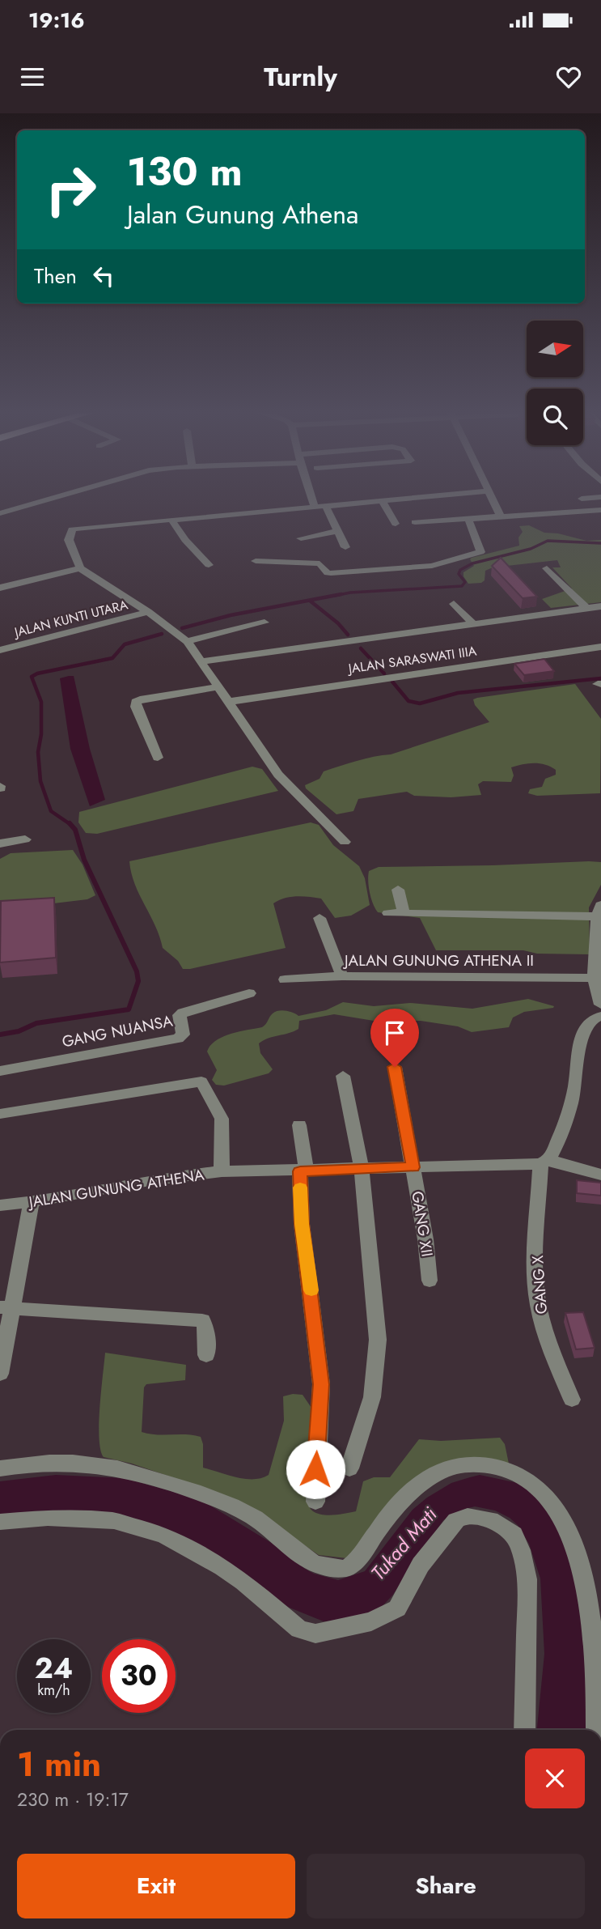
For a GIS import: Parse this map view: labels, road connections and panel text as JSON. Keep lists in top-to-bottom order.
{
  "streets": {
    "street": [
      "JALAN KUNTI UTARA",
      "JALAN SARASWATI IIIA",
      "JALAN GUNUNG ATHENA II",
      "GANG NUANSA",
      "JALAN GUNUNG ATHENA",
      "GANG XII",
      "GANG X"
    ]
  },
  "crossings": [
    ["JALAN GUNUNG ATHENA", "GANG XII"],
    ["JALAN GUNUNG ATHENA", "GANG X"]
  ],
  "water": ["Tukad Mati"],
  "north": "right",
  "page": {
    "status": "19:16",
    "header": "Turnly",
    "turn": ["130 m", "Jalan Gunung Athena"],
    "then": "Then",
    "speed": "24 km/h",
    "limit": "30",
    "heading": ["1 min", "230 m · 19:17"],
    "buttons": ["Exit", "Share"]
  }
}
